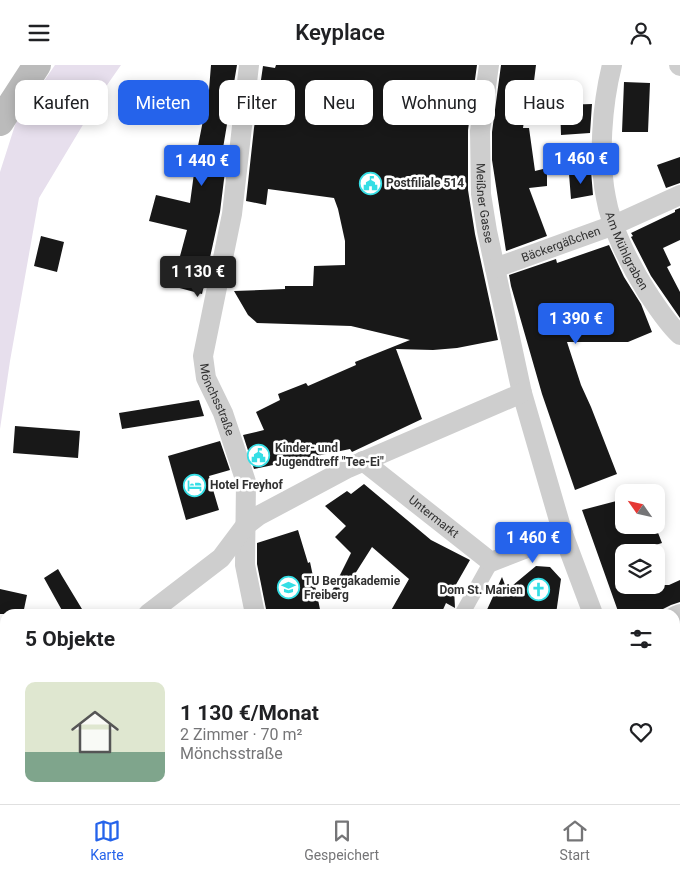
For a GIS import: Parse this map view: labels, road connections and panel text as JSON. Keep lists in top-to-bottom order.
{
  "streets": {
    "street": [
      "Meißner Gasse",
      "Bäckergäßchen",
      "Am Mühlgraben",
      "Mönchsstraße",
      "Untermarkt"
    ]
  },
  "crossings": [
    ["Meißner Gasse", "Bäckergäßchen"],
    ["Bäckergäßchen", "Am Mühlgraben"]
  ],
  "places": {
    "public building": ["Postfiliale 514", "Kinder- und Jugendtreff \"Tee-Ei\""],
    "hotel": ["Hotel Freyhof"],
    "school or university": ["TU Bergakademie Freiberg"],
    "church": ["Dom St. Marien"]
  },
  "north": "top left",
  "page": {
    "header": "Keyplace",
    "chip": [
      "Kaufen",
      "Mieten",
      "Filter",
      "Neu",
      "Wohnung",
      "Haus"
    ],
    "price": [
      "1 460 €",
      "1 440 €",
      "1 130 €",
      "1 390 €",
      "1 460 €"
    ],
    "heading": "5 Objekte",
    "list": [
      {
        "name": "1 130 €/Monat",
        "note": "2 Zimmer · 70 m² · Mönchsstraße"
      }
    ],
    "tabs": ["Karte", "Gespeichert", "Start"]
  }
}
